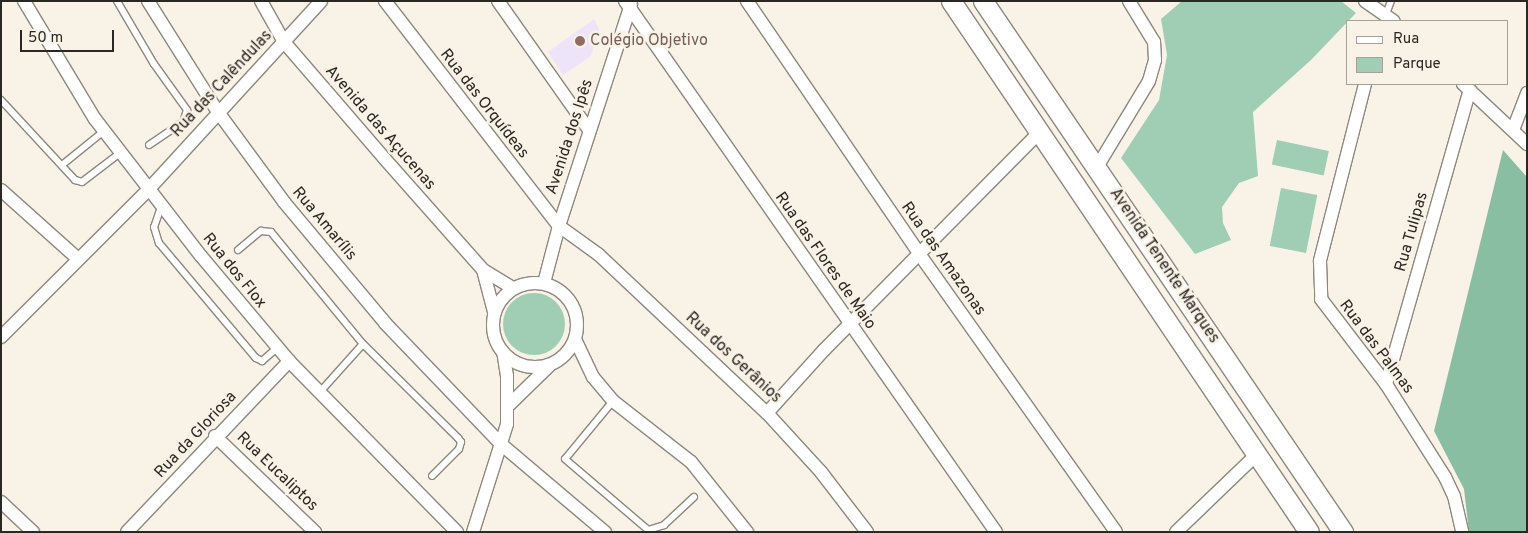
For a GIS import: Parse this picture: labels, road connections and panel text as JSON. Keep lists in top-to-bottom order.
{
  "streets": {
    "main road": ["Avenida Tenente Marques"],
    "street": [
      "Rua das Calêndulas",
      "Rua das Orquídeas",
      "Avenida das Açucenas",
      "Avenida dos Ipês",
      "Rua Amarílis",
      "Rua Tulipas",
      "Rua das Amazonas",
      "Rua das Flores de Maio",
      "Rua dos Flox",
      "Rua das Palmas",
      "Rua dos Gerânios",
      "Rua da Gloriosa",
      "Rua Eucaliptos"
    ]
  },
  "crossings": [
    ["Rua das Calêndulas", "Avenida das Açucenas"],
    ["Rua das Calêndulas", "Rua Amarílis"],
    ["Rua das Calêndulas", "Rua dos Flox"],
    ["Rua das Orquídeas", "Avenida dos Ipês"],
    ["Rua das Orquídeas", "Rua dos Gerânios"],
    ["Avenida das Açucenas", "Avenida dos Ipês"],
    ["Avenida dos Ipês", "Rua das Flores de Maio"],
    ["Avenida dos Ipês", "Rua dos Gerânios"],
    ["Rua Tulipas", "Rua das Palmas"],
    ["Rua dos Flox", "Rua da Gloriosa"],
    ["Rua da Gloriosa", "Rua Eucaliptos"]
  ],
  "places": ["Colégio Objetivo"],
  "legend": ["Rua", "Parque"],
  "scale_bar": "50 m"
}
